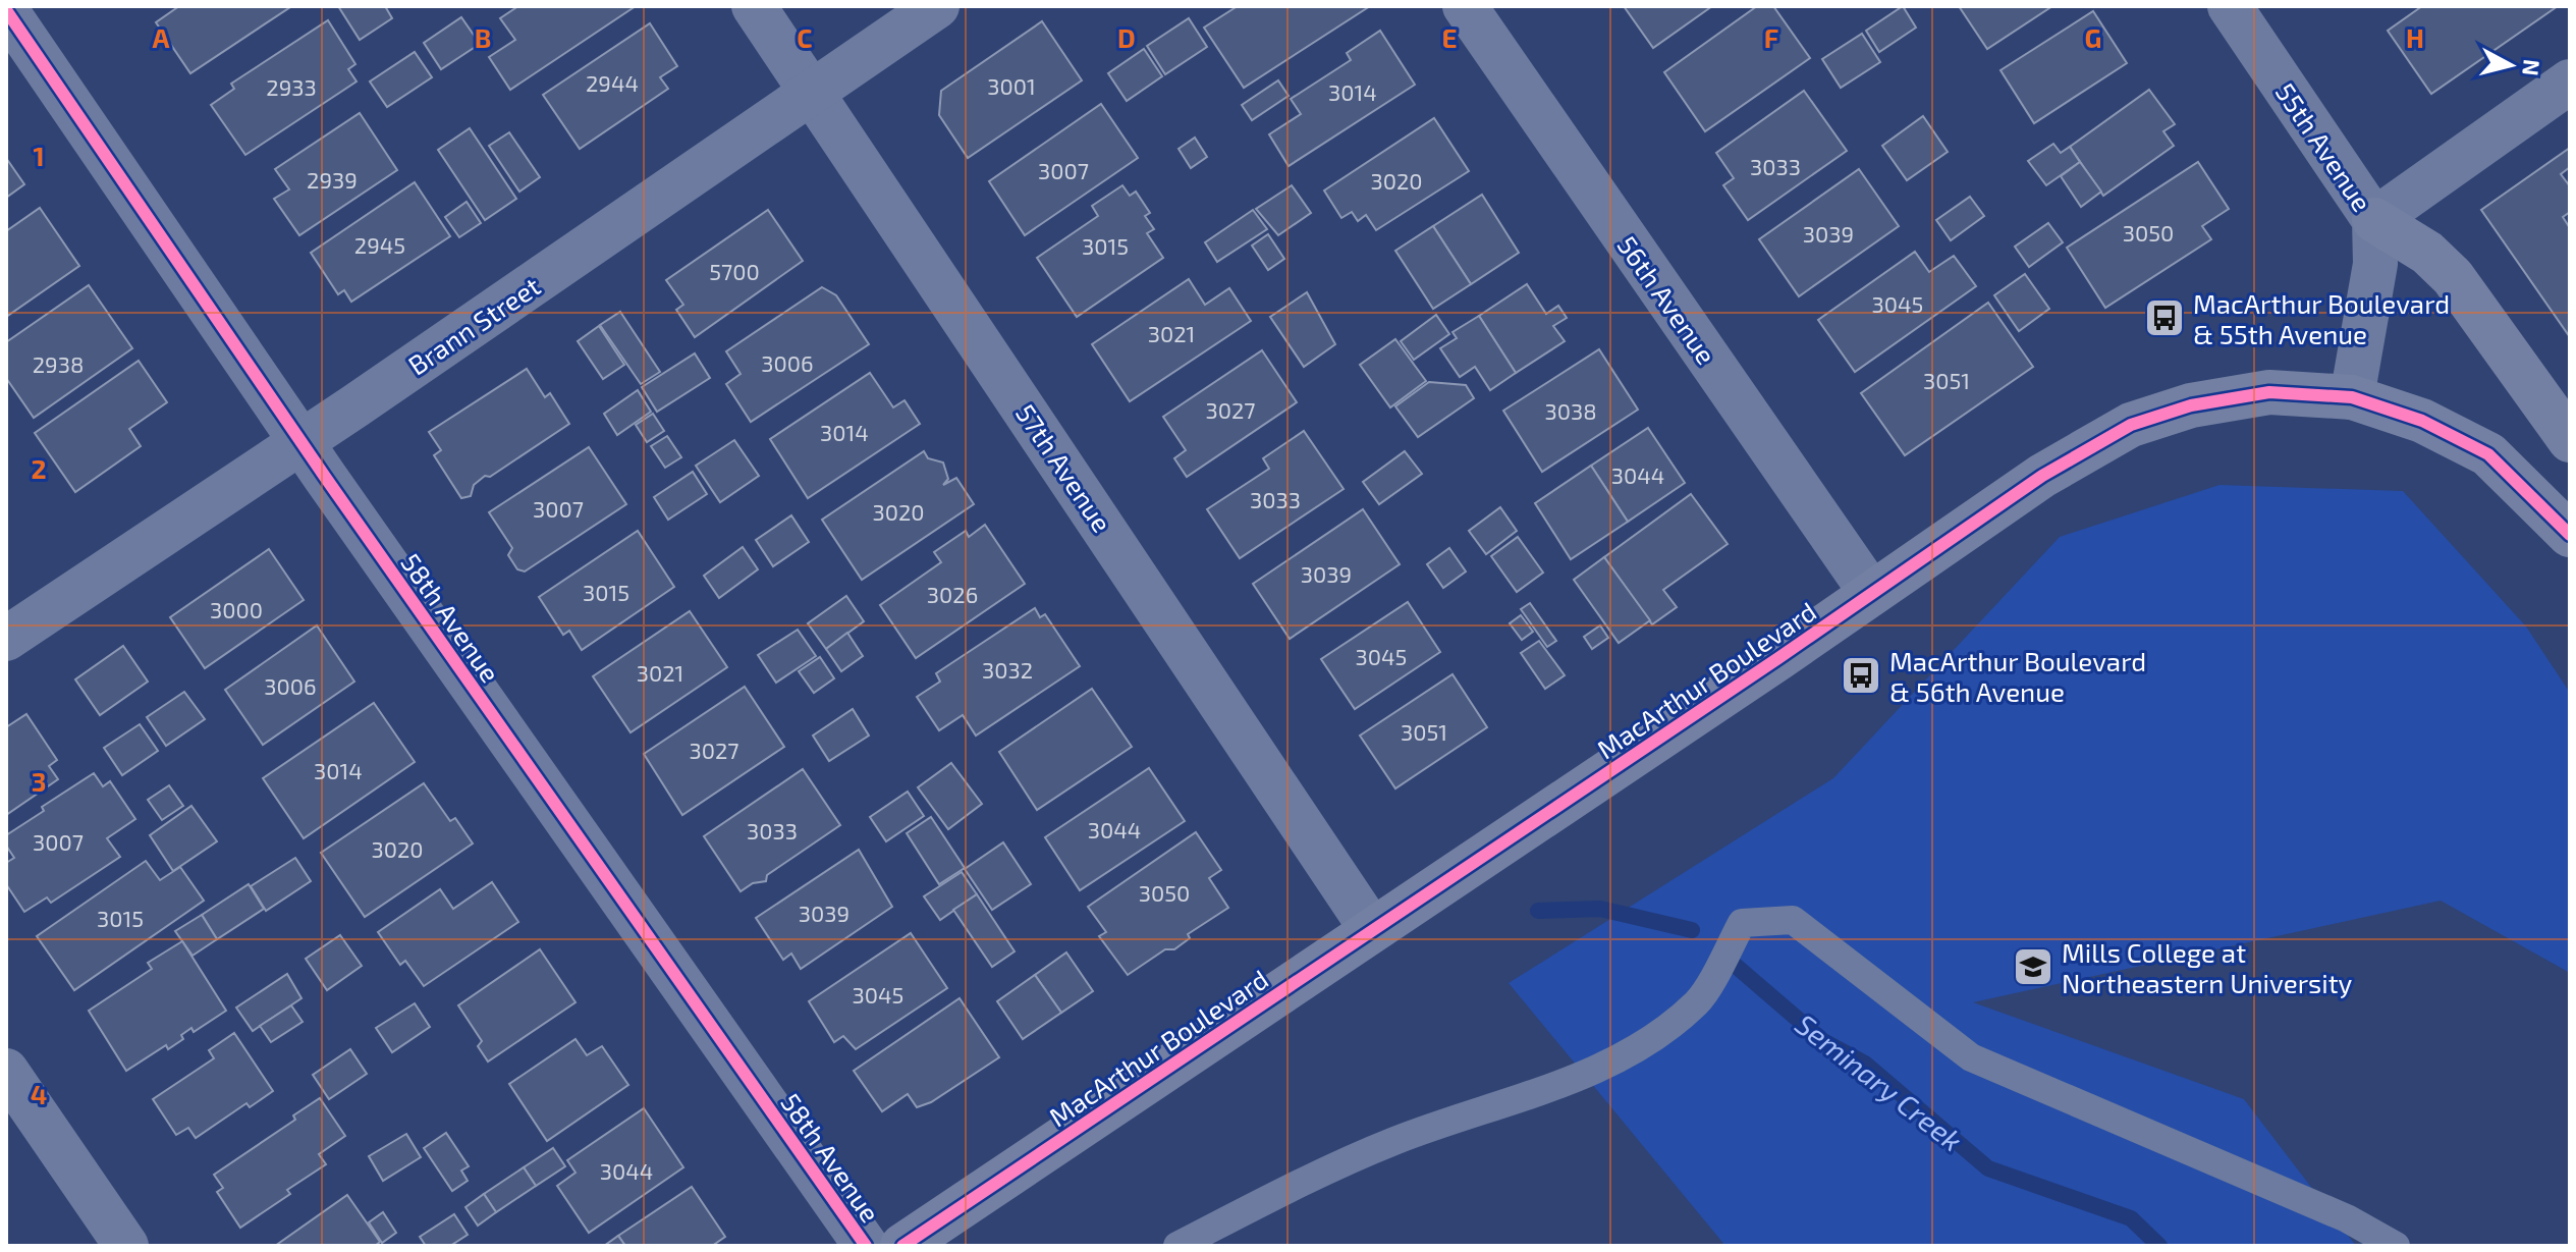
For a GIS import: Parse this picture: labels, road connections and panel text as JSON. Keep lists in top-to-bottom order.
{
  "streets": {
    "main road": ["MacArthur Boulevard"],
    "street": [
      "55th Avenue",
      "56th Avenue",
      "Brann Street",
      "57th Avenue",
      "58th Avenue"
    ]
  },
  "crossings": [
    ["55th Avenue", "MacArthur Boulevard"],
    ["56th Avenue", "MacArthur Boulevard"],
    ["Brann Street", "57th Avenue"],
    ["Brann Street", "58th Avenue"],
    ["57th Avenue", "MacArthur Boulevard"]
  ],
  "water": ["Seminary Creek"],
  "places": {
    "bus stop": ["MacArthur Boulevard & 55th Avenue", "MacArthur Boulevard & 56th Avenue"],
    "school or university": ["Mills College at Northeastern University"]
  },
  "house_numbers": [
    "2944",
    "3001",
    "2933",
    "3014",
    "3033",
    "3007",
    "2939",
    "3020",
    "3050",
    "3039",
    "2945",
    "3015",
    "5700",
    "3045",
    "3021",
    "3006",
    "2938",
    "3051",
    "3027",
    "3038",
    "3014",
    "3044",
    "3033",
    "3007",
    "3020",
    "3039",
    "3015",
    "3026",
    "3000",
    "3045",
    "3032",
    "3021",
    "3006",
    "3051",
    "3027",
    "3014",
    "3044",
    "3033",
    "3007",
    "3020",
    "3050",
    "3039",
    "3015",
    "3045",
    "3044"
  ],
  "north": "right",
  "grid": {
    "columns": [
      "A",
      "B",
      "C",
      "D",
      "E",
      "F",
      "G",
      "H"
    ],
    "rows": [
      "1",
      "2",
      "3",
      "4"
    ]
  }
}
